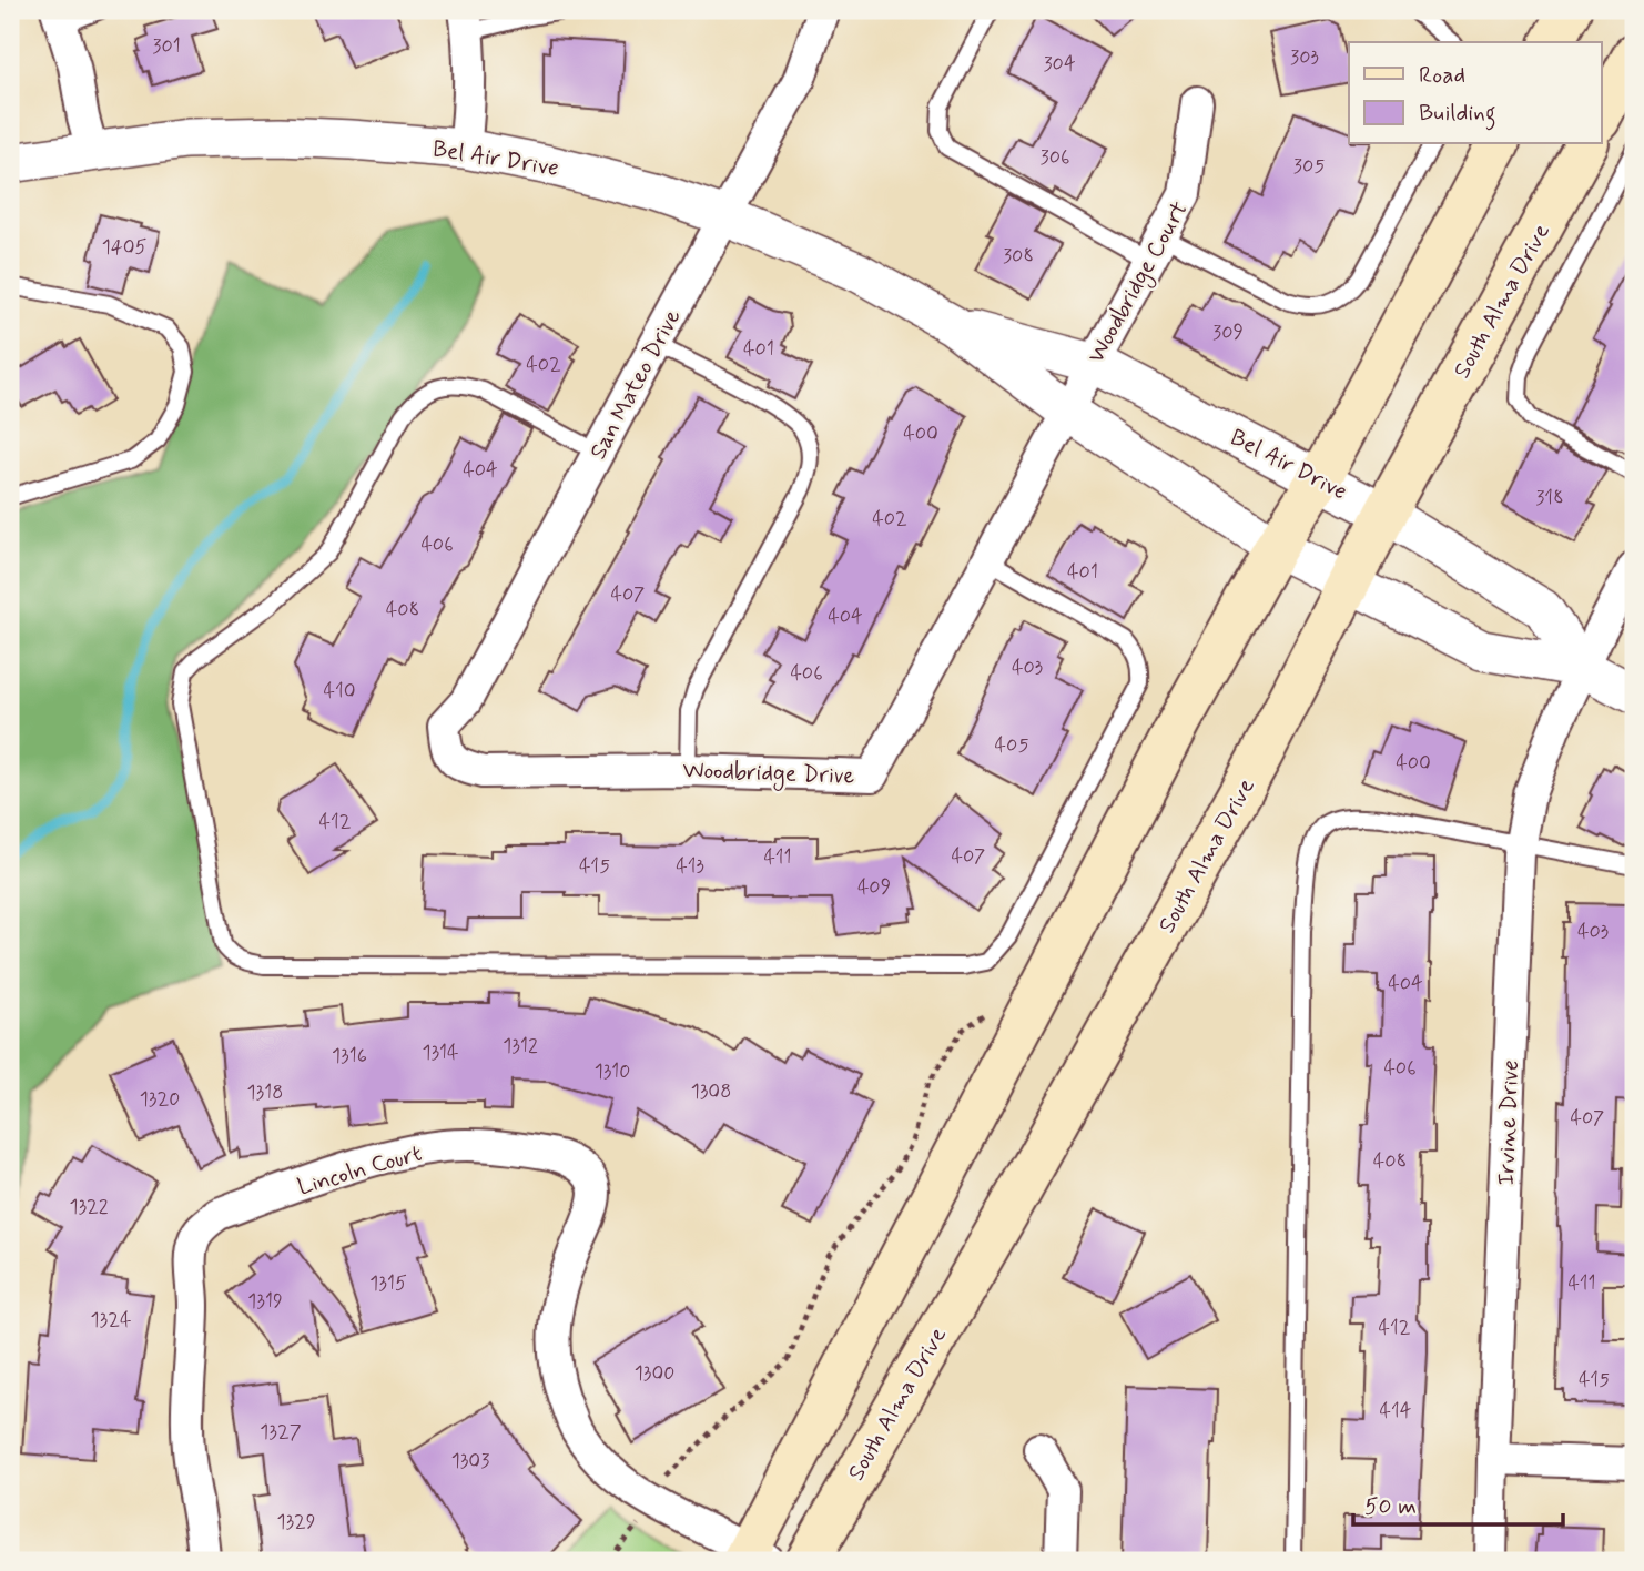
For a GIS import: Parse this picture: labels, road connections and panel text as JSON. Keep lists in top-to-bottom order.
{
  "streets": {
    "main road": ["South Alma Drive"],
    "street": [
      "Bel Air Drive",
      "Woodbridge Court",
      "San Mateo Drive",
      "Woodbridge Drive",
      "Irvine Drive",
      "Lincoln Court"
    ]
  },
  "crossings": [
    ["Bel Air Drive", "Woodbridge Court"],
    ["Bel Air Drive", "South Alma Drive"],
    ["Bel Air Drive", "San Mateo Drive"],
    ["Bel Air Drive", "Woodbridge Drive"],
    ["Bel Air Drive", "Irvine Drive"],
    ["Woodbridge Court", "Woodbridge Drive"],
    ["San Mateo Drive", "Woodbridge Drive"]
  ],
  "house_numbers": [
    "301",
    "303",
    "304",
    "306",
    "305",
    "1405",
    "308",
    "309",
    "401",
    "402",
    "400",
    "404",
    "318",
    "402",
    "406",
    "401",
    "407",
    "408",
    "404",
    "403",
    "406",
    "410",
    "405",
    "400",
    "412",
    "407",
    "411",
    "415",
    "413",
    "409",
    "403",
    "404",
    "1312",
    "1314",
    "1316",
    "406",
    "1310",
    "1308",
    "1318",
    "1320",
    "407",
    "408",
    "1322",
    "1315",
    "411",
    "1319",
    "1324",
    "412",
    "1300",
    "415",
    "414",
    "1327",
    "1303",
    "1329"
  ],
  "legend": ["Road", "Building"],
  "scale_bar": "50 m"
}
